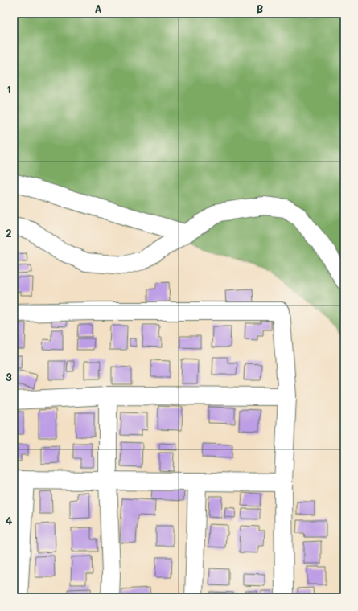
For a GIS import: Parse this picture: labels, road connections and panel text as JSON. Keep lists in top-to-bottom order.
{
  "grid": {
    "columns": ["A", "B"],
    "rows": [
      "1",
      "2",
      "3",
      "4"
    ]
  }
}
